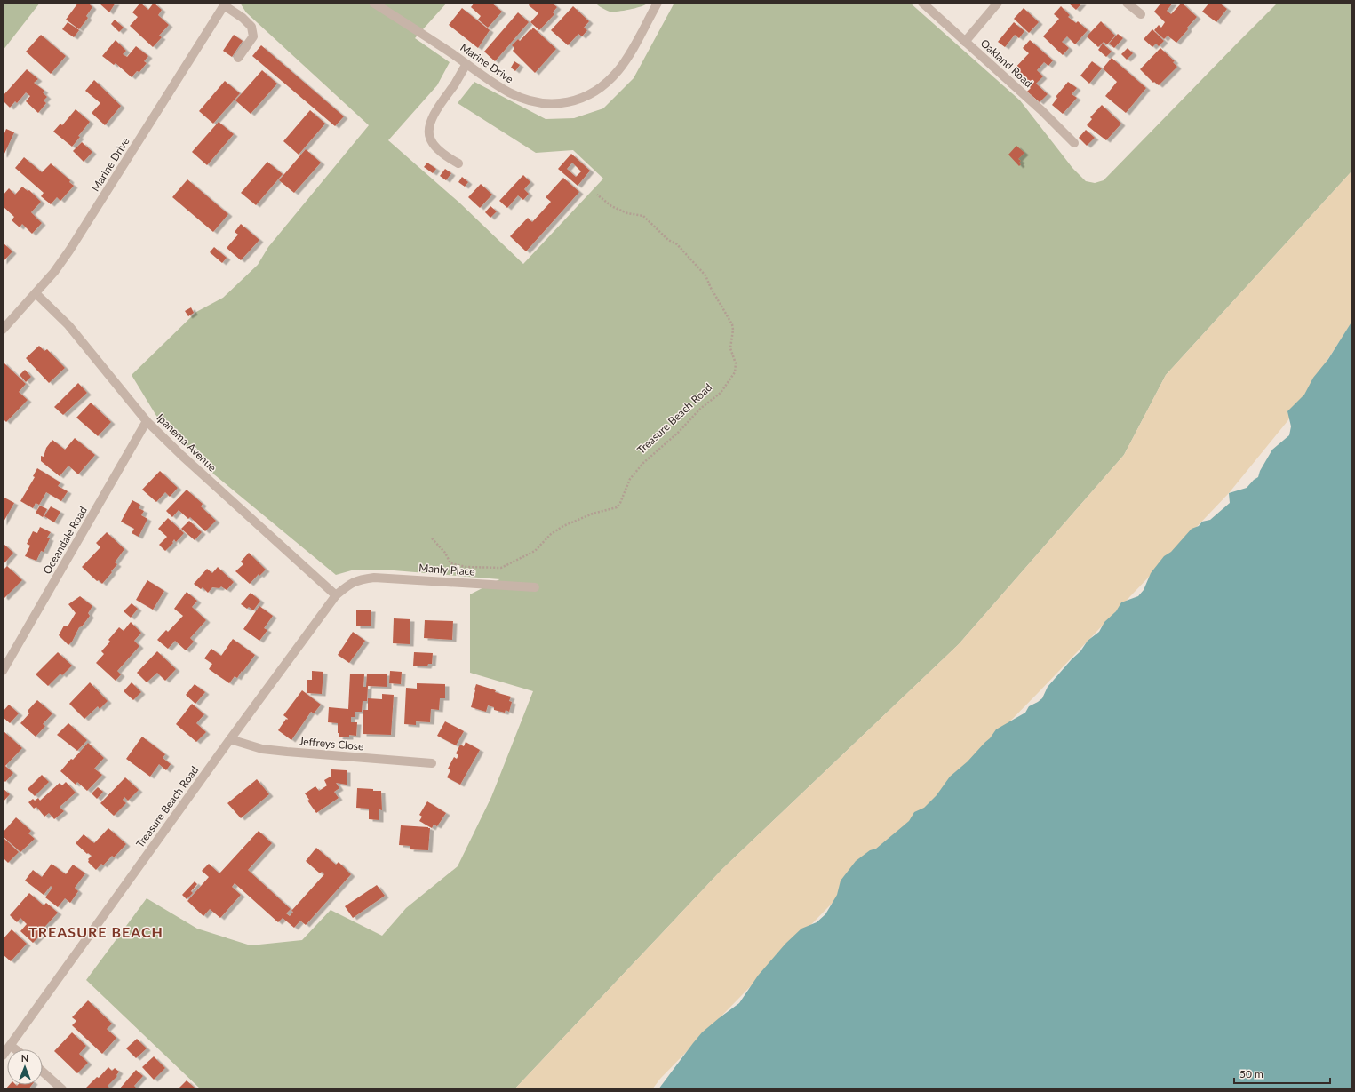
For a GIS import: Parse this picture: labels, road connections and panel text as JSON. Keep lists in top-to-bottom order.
{
  "streets": {
    "street": [
      "Marine Drive",
      "Oakland Road",
      "Treasure Beach Road",
      "Ipanema Avenue",
      "Oceandale Road",
      "Manly Place",
      "Jeffreys Close"
    ]
  },
  "crossings": [
    ["Marine Drive", "Ipanema Avenue"],
    ["Treasure Beach Road", "Ipanema Avenue"],
    ["Treasure Beach Road", "Manly Place"],
    ["Treasure Beach Road", "Jeffreys Close"],
    ["Ipanema Avenue", "Oceandale Road"]
  ],
  "districts": ["TREASURE BEACH"],
  "scale_bar": "50 m",
  "north": "top"
}
